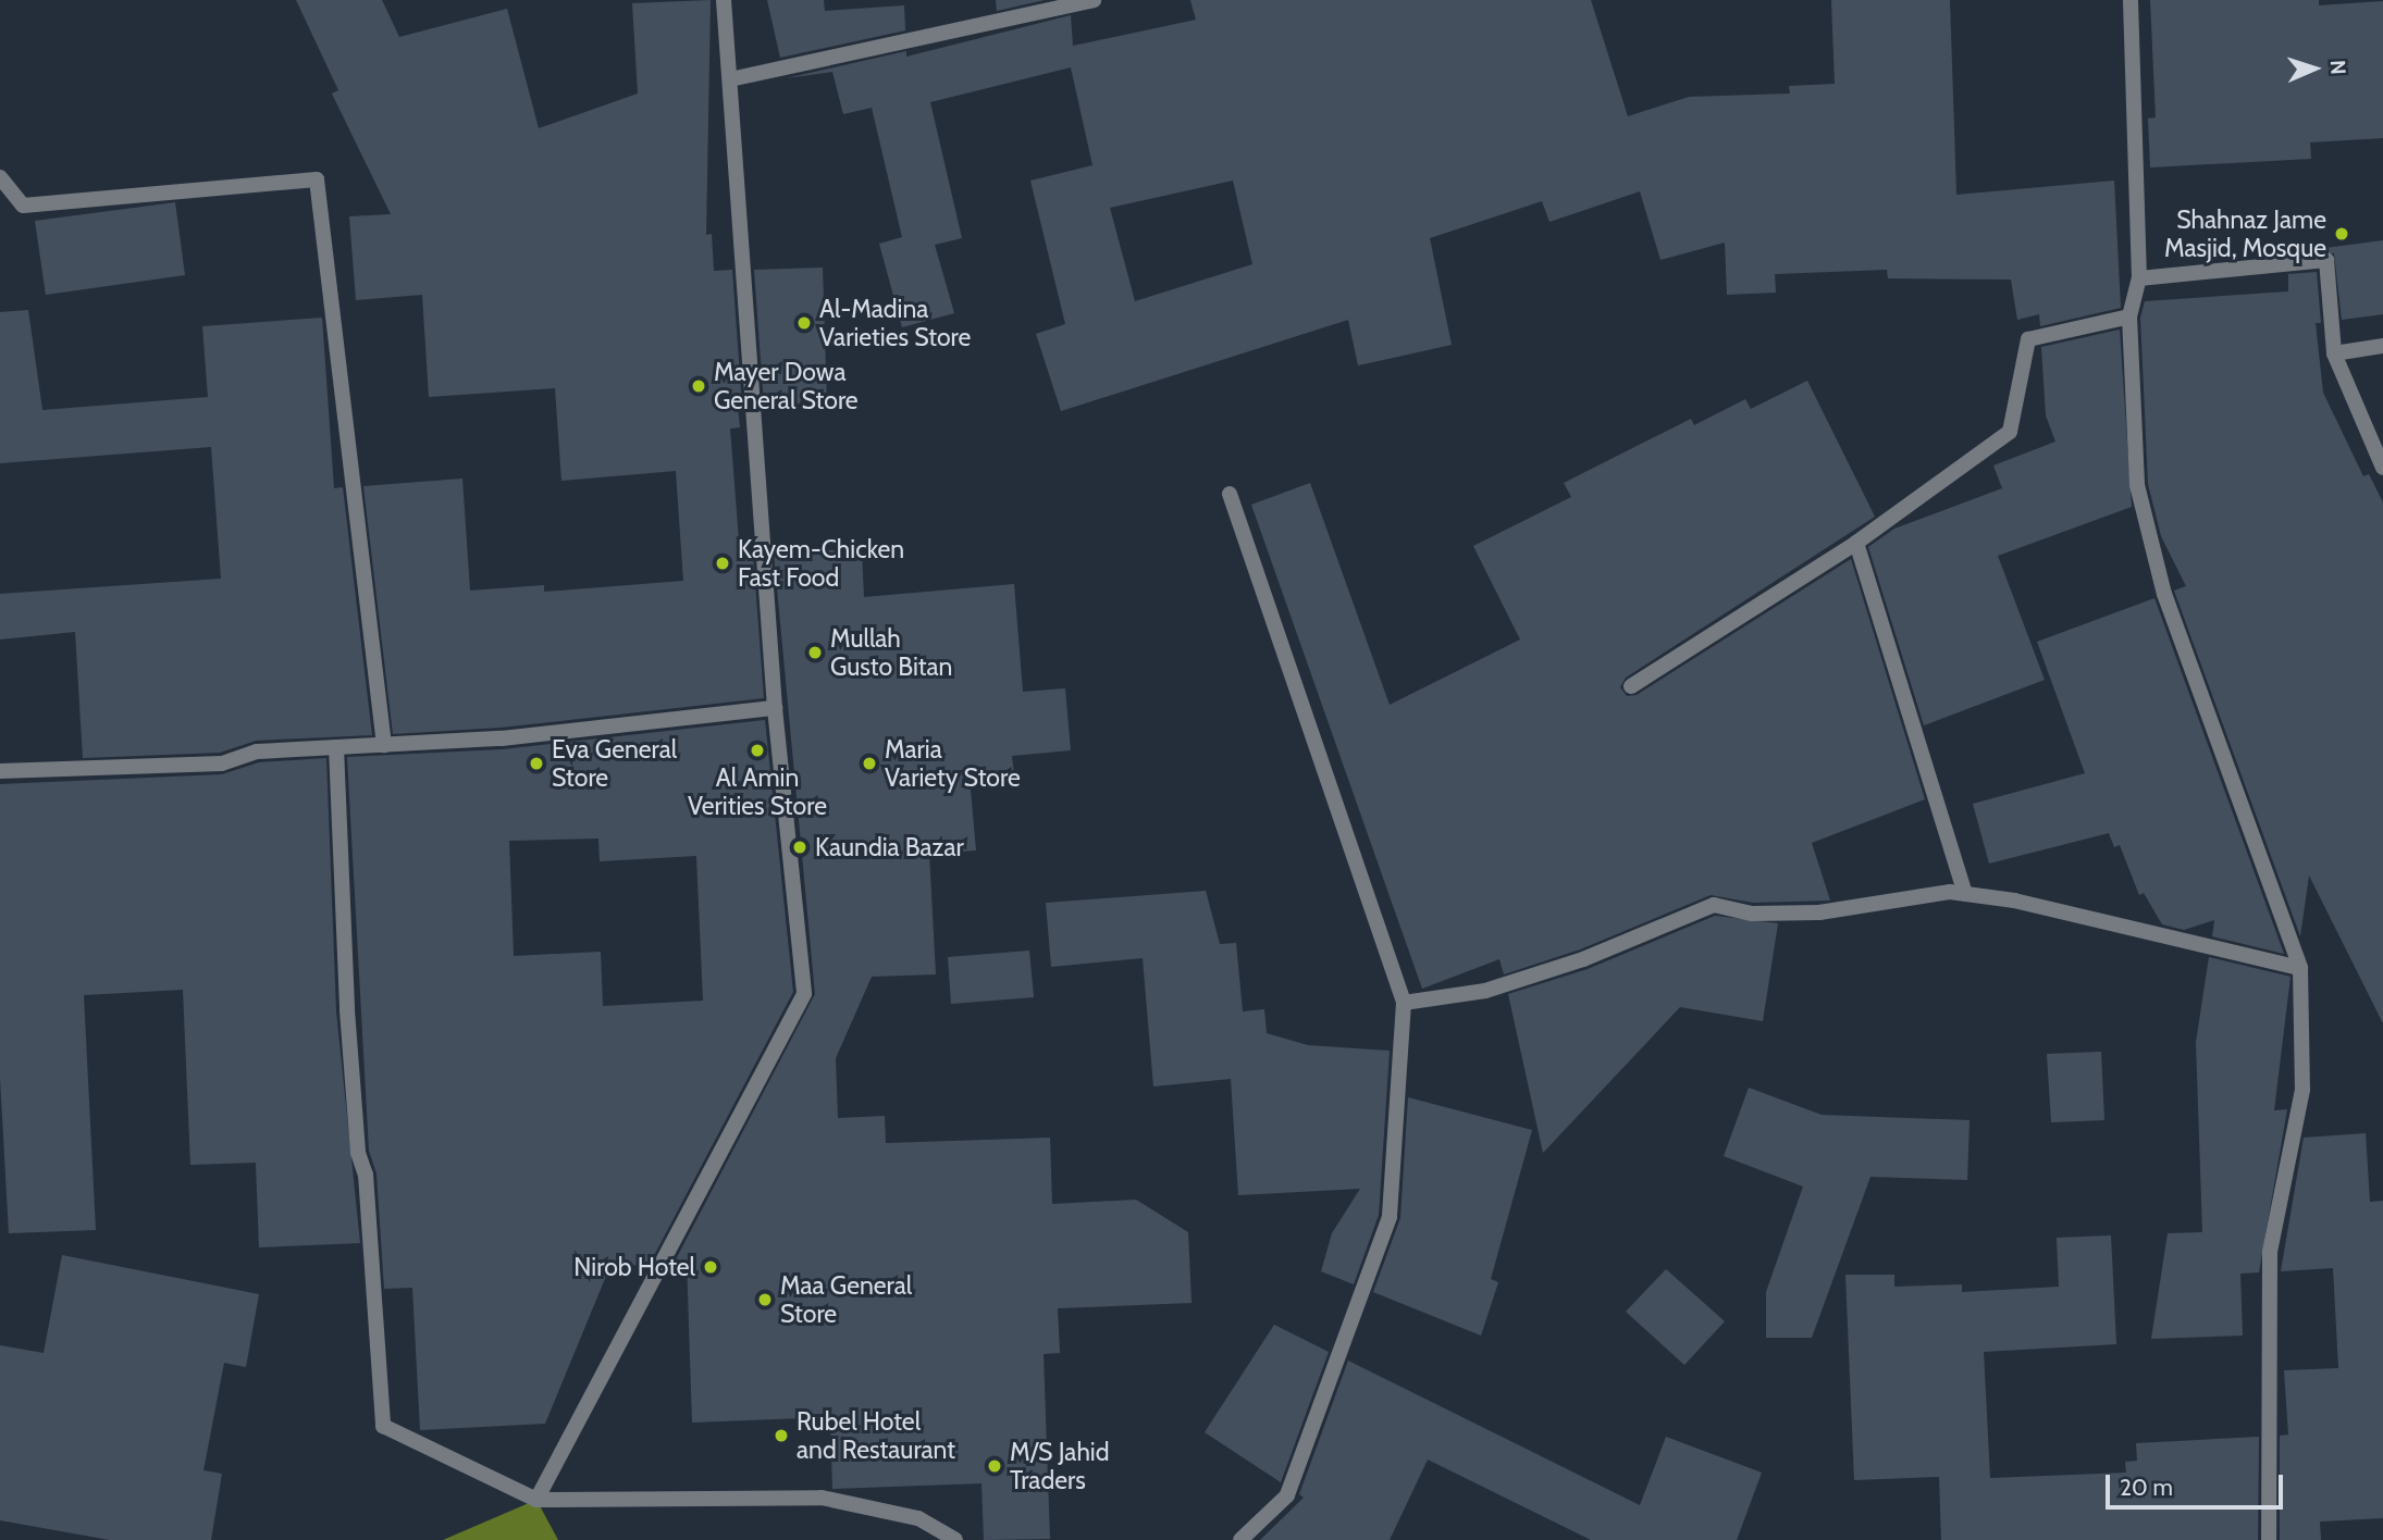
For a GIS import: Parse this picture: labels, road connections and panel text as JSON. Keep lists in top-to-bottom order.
{
  "places": [
    "Shahnaz Jame Masjid, Mosque",
    "Al-Madina Varieties Store",
    "Mayer Dowa General Store",
    "Kayem-Chicken Fast Food",
    "Mullah Gusto Bitan",
    "Al Amin Verities Store",
    "Eva General Store",
    "Maria Variety Store",
    "Kaundia Bazar",
    "Nirob Hotel",
    "Maa General Store",
    "Rubel Hotel and Restaurant",
    "M/S Jahid Traders"
  ],
  "scale_bar": "20 m",
  "north": "right"
}
